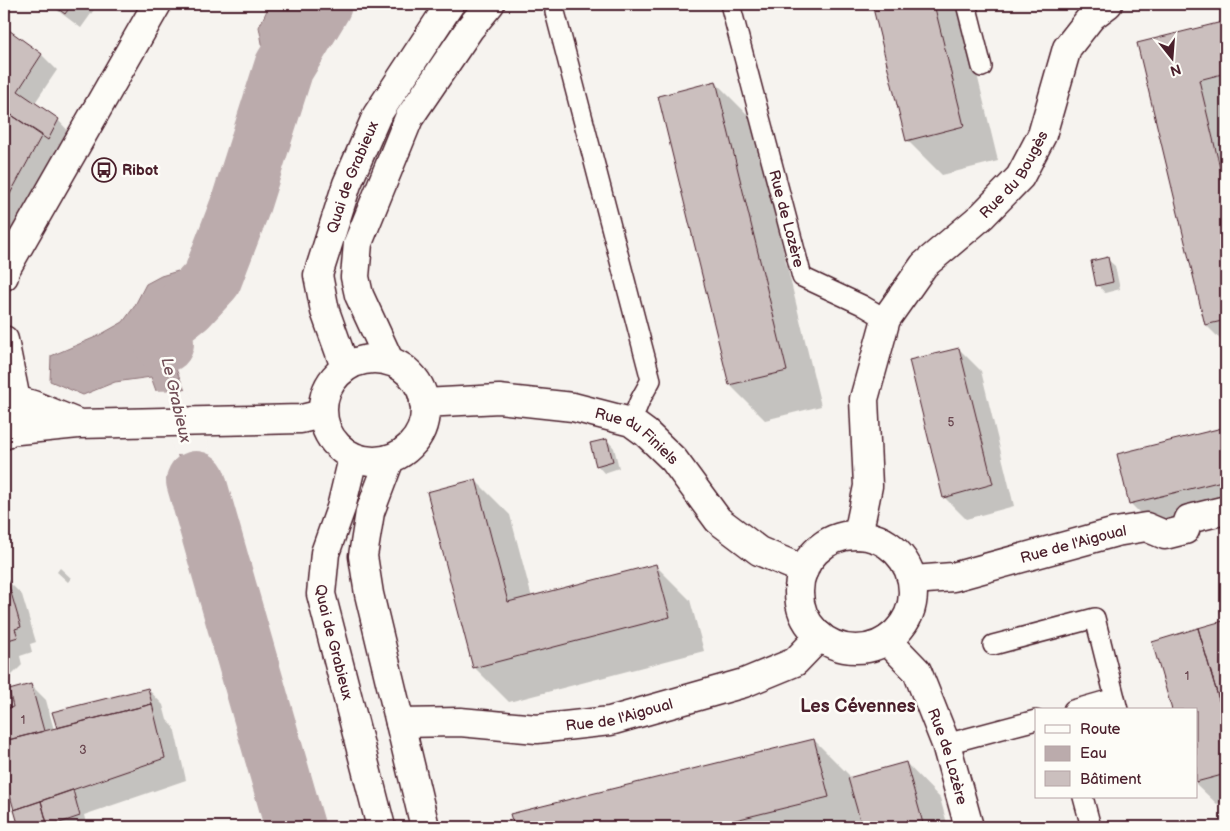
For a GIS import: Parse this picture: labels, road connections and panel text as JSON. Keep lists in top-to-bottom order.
{
  "streets": {
    "main road": [
      "Rue du Bougès",
      "Quai de Grabieux",
      "Rue de Lozère",
      "Rue du Finiels",
      "Rue de l'Aigoual"
    ]
  },
  "crossings": [
    ["Rue du Bougès", "Rue de Lozère"],
    ["Quai de Grabieux", "Rue du Finiels"],
    ["Rue de Lozère", "Rue du Finiels"],
    ["Rue de Lozère", "Rue de l'Aigoual"],
    ["Rue du Finiels", "Rue de l'Aigoual"]
  ],
  "districts": ["Les Cévennes"],
  "water": ["Le Grabieux"],
  "places": {
    "bus stop": ["Ribot"]
  },
  "house_numbers": [
    "5",
    "1",
    "1",
    "3"
  ],
  "legend": ["Route", "Eau", "Bâtiment"],
  "north": "bottom"
}
